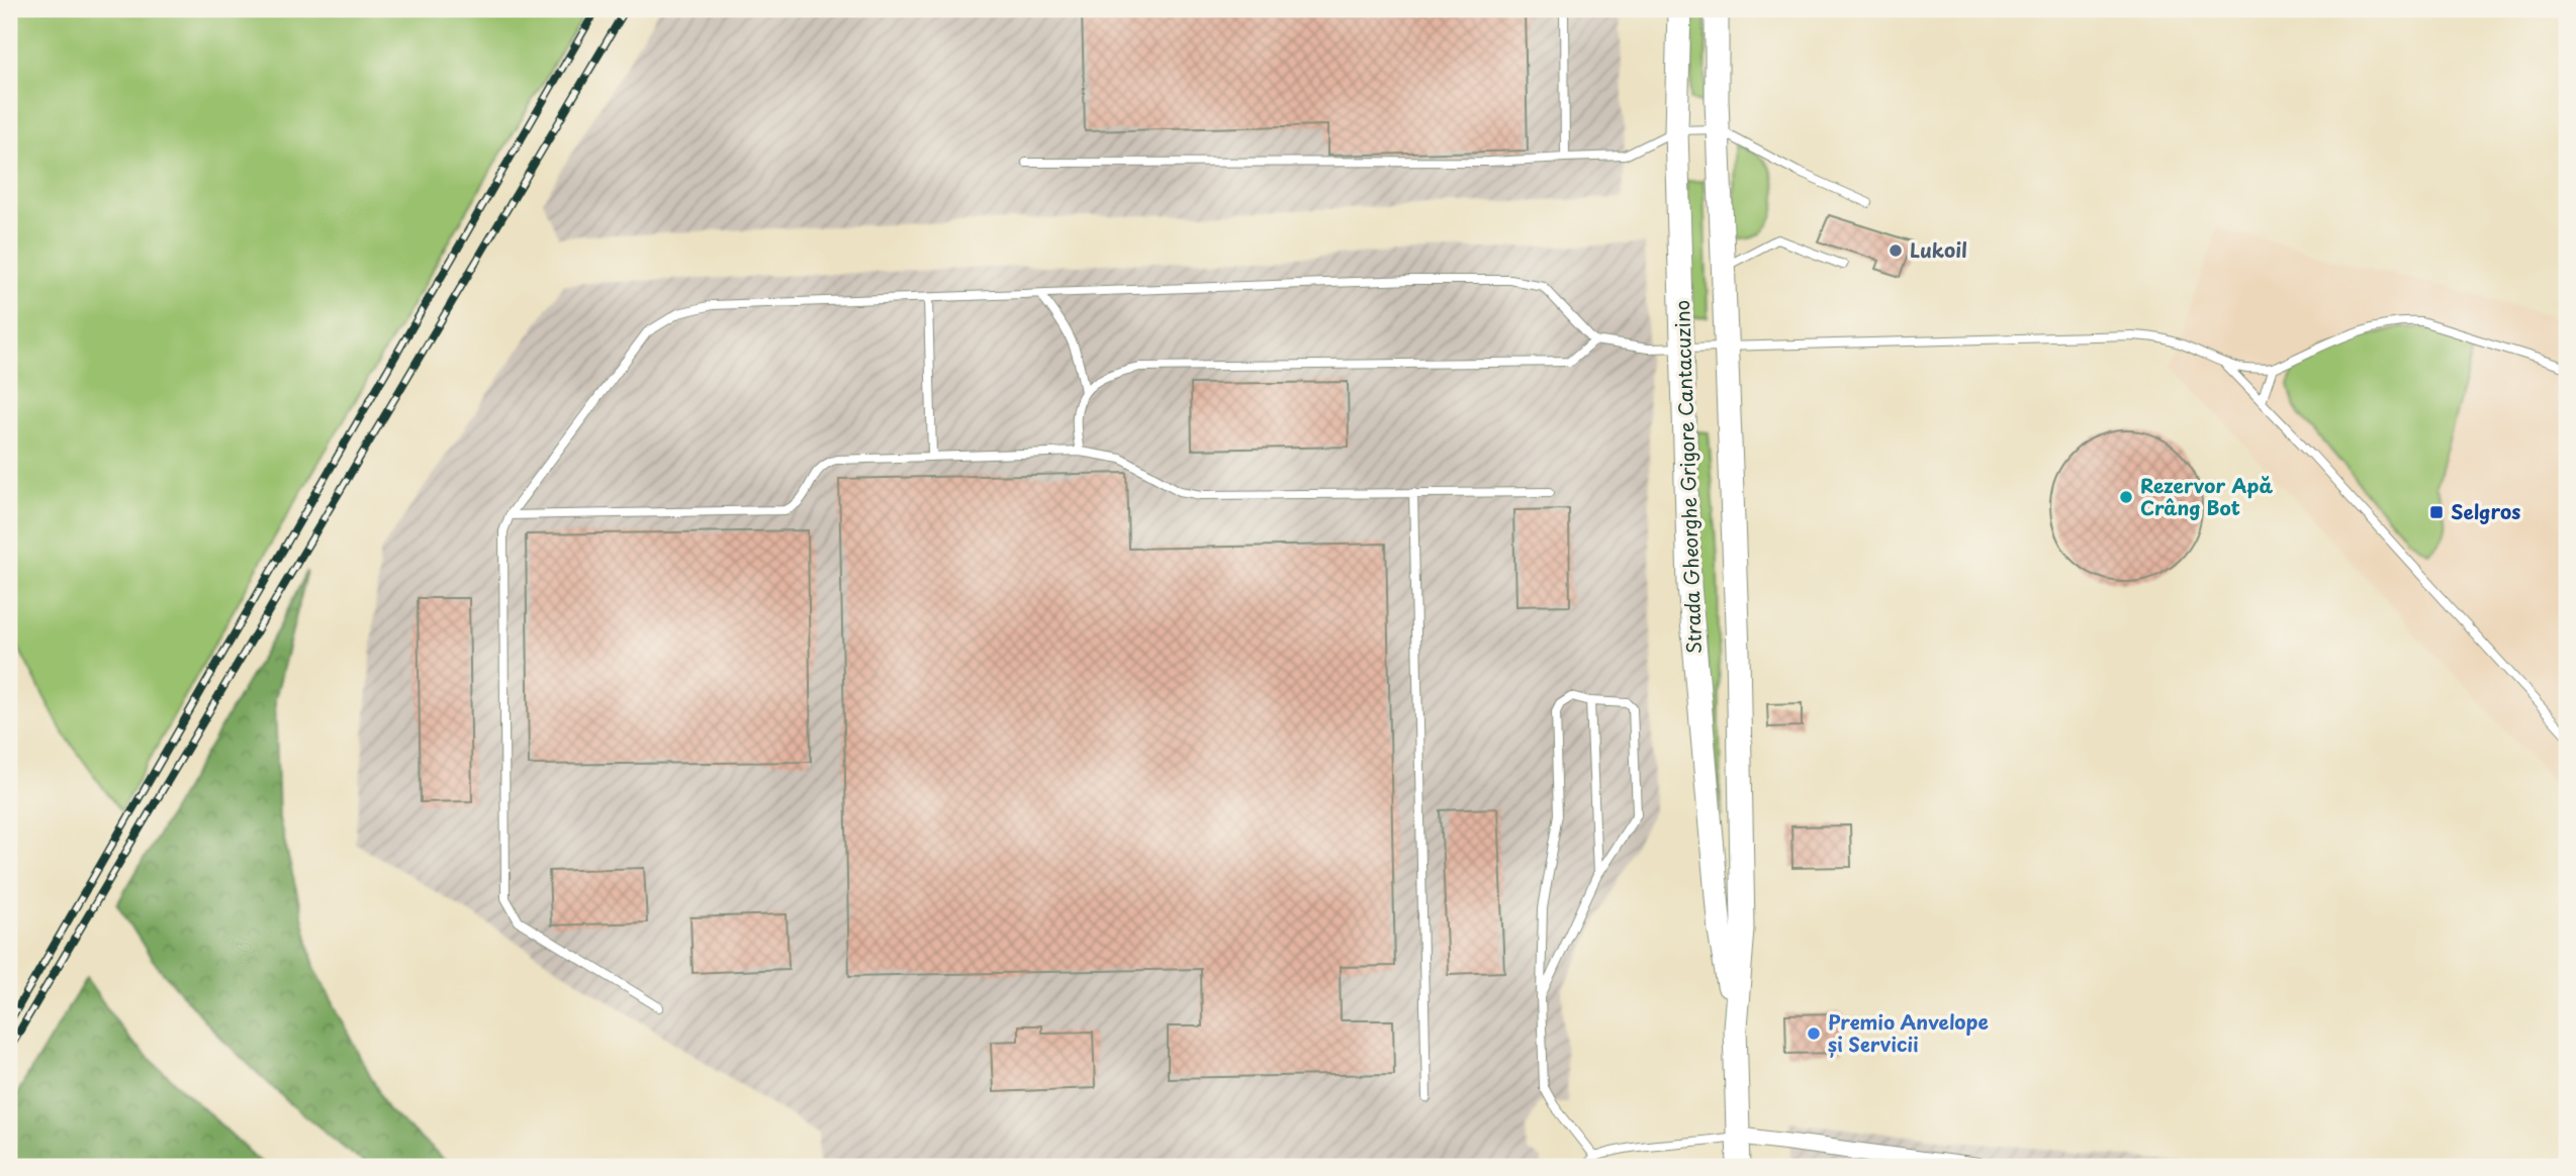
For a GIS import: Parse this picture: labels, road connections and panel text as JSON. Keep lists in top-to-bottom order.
{
  "streets": {
    "main road": ["Strada Gheorghe Grigore Cantacuzino"]
  },
  "places": {
    "other": ["Lukoil", "Rezervor Apă Crâng Bot", "Premio Anvelope și Servicii"],
    "transit": ["Selgros"]
  }
}
